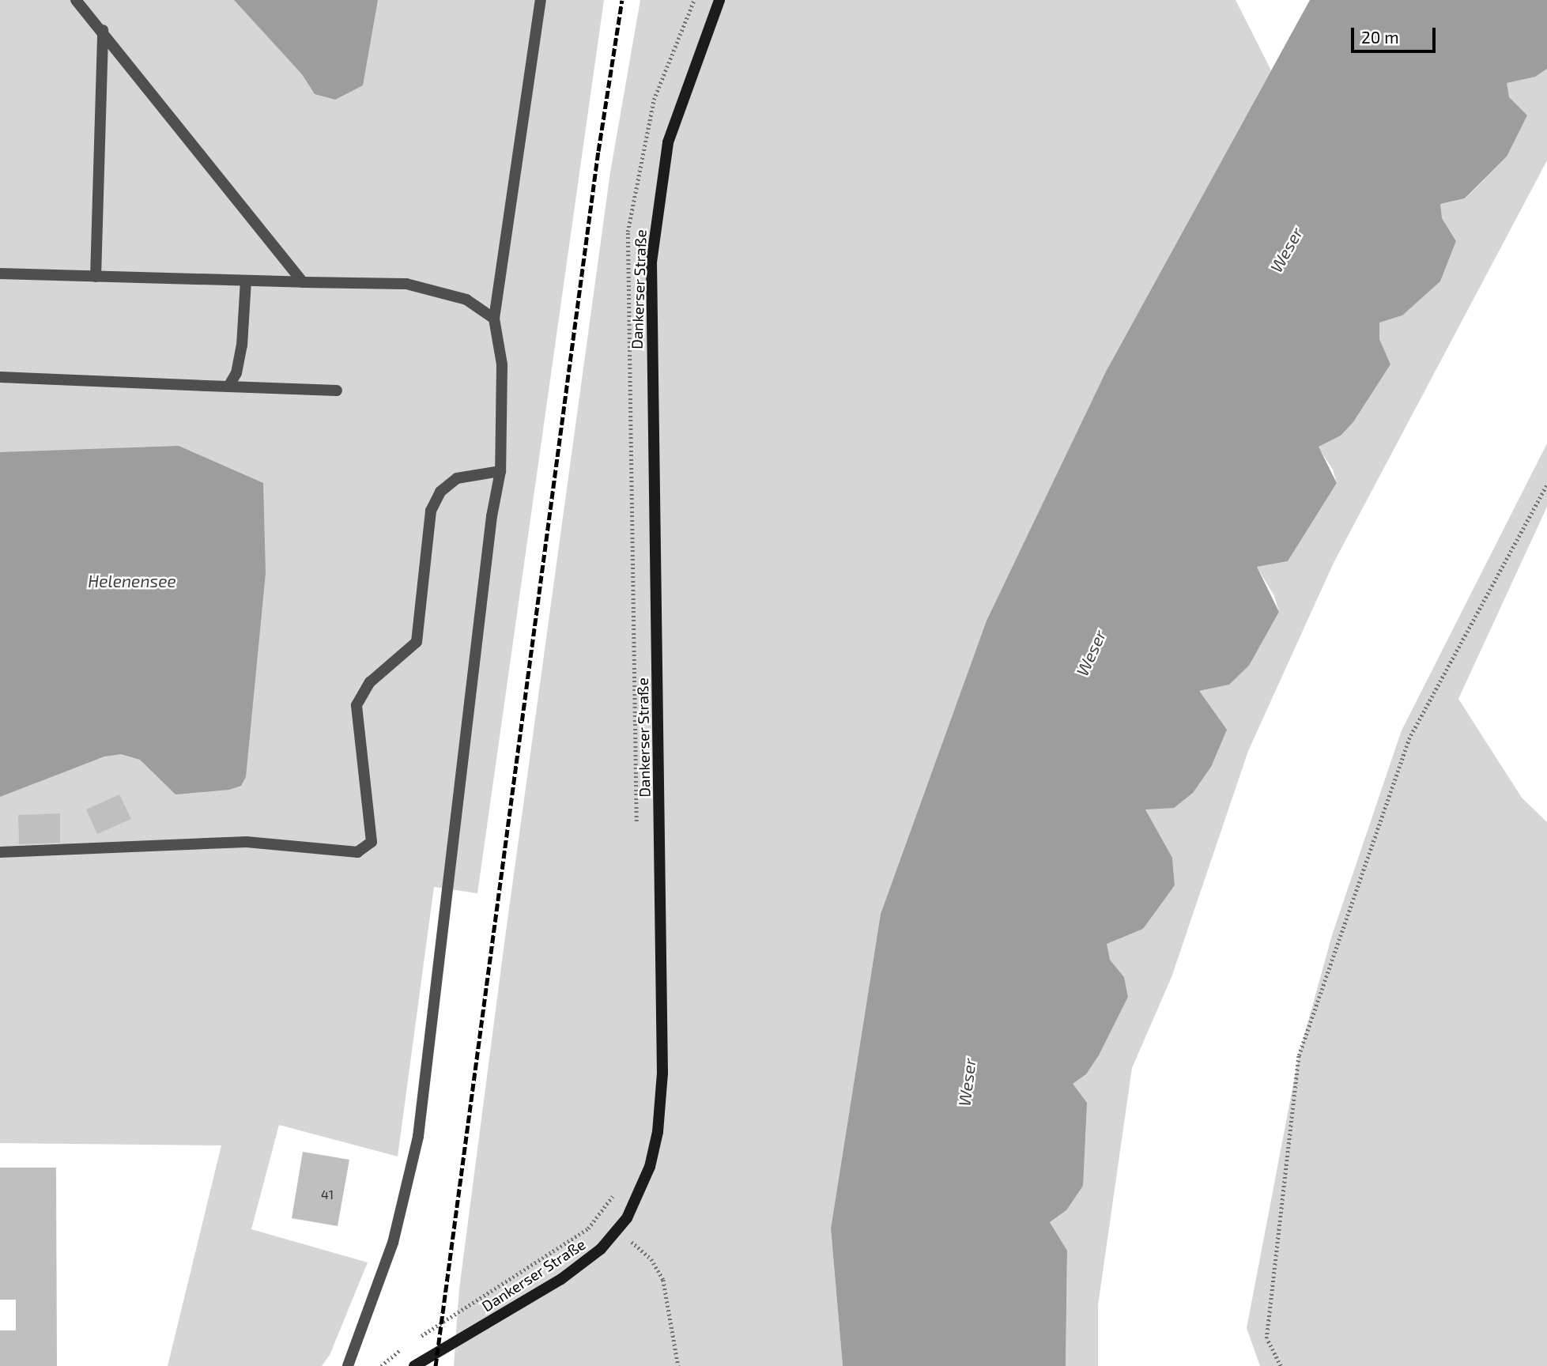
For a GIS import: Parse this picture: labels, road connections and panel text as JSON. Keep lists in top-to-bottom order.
{
  "streets": {
    "main road": ["Dankerser Straße"]
  },
  "water": ["Weser", "Helenensee"],
  "house_numbers": ["41"],
  "scale_bar": "20 m"
}
